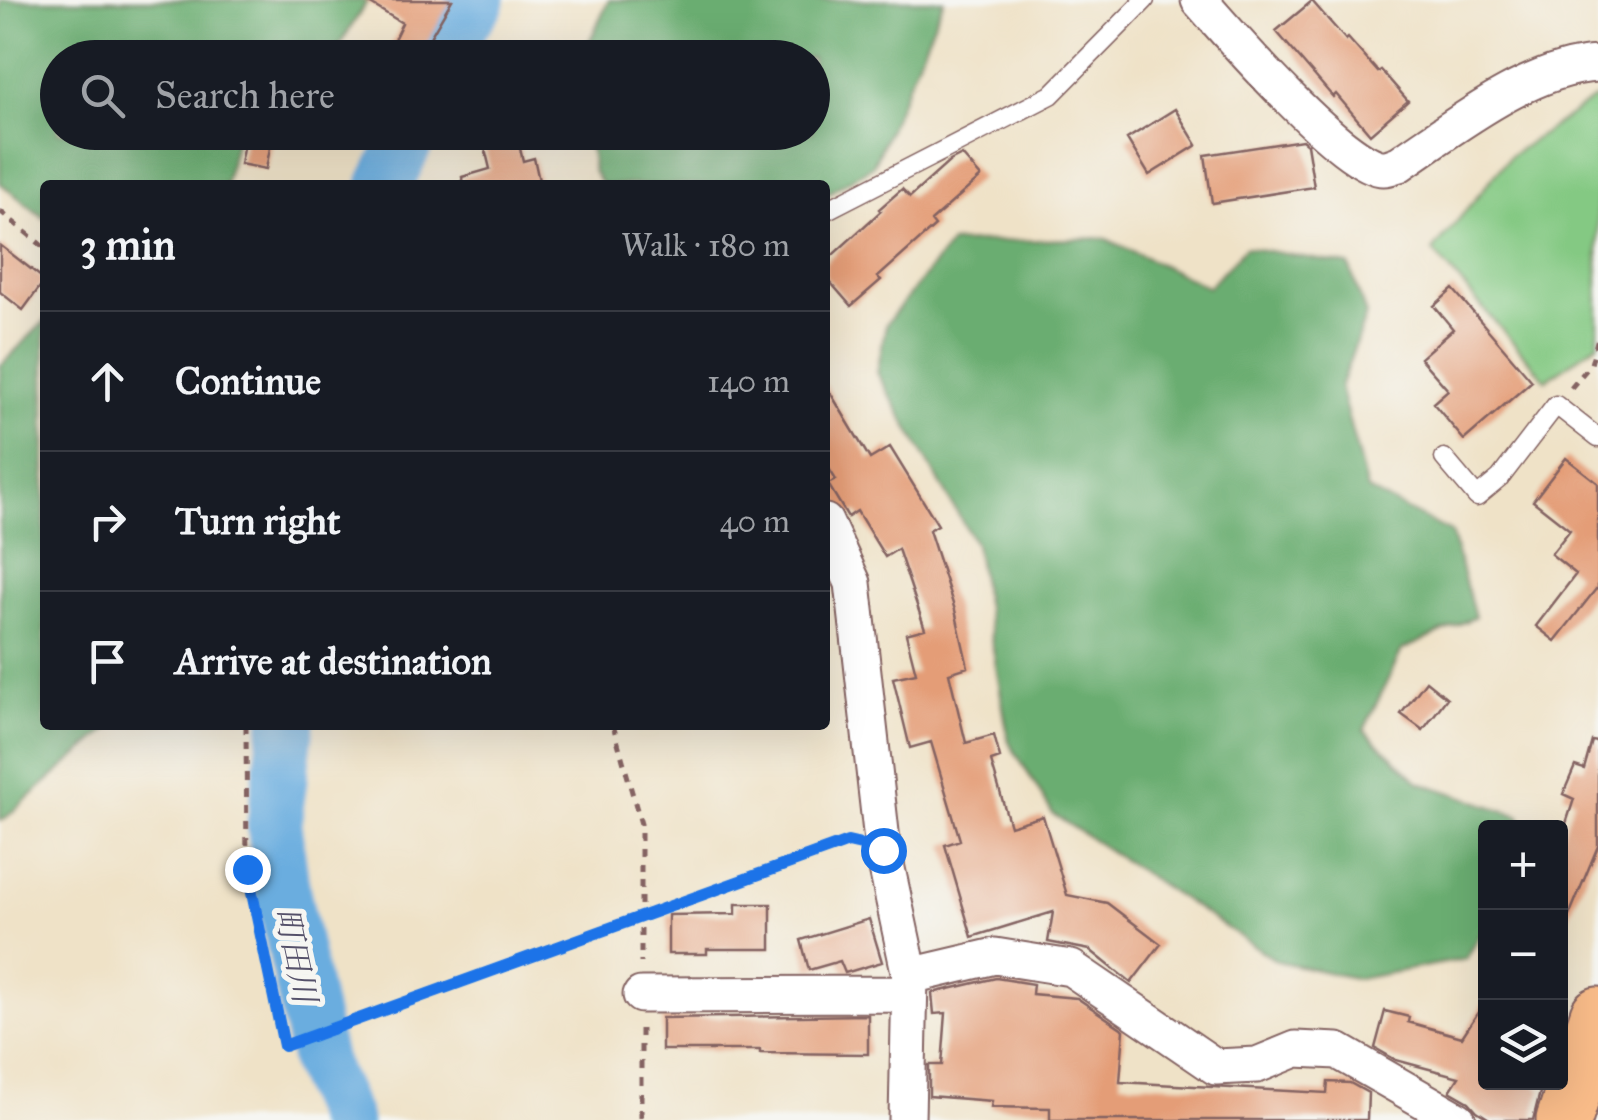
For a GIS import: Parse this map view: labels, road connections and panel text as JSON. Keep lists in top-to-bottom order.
{
  "water": ["町田川"],
  "page": {
    "search": "Search here",
    "heading": ["3 min", "Walk · 180 m"],
    "list": [
      ["Continue", "140 m"],
      ["Turn right", "40 m"],
      "Arrive at destination"
    ],
    "map_buttons": ["+", "−"]
  }
}
